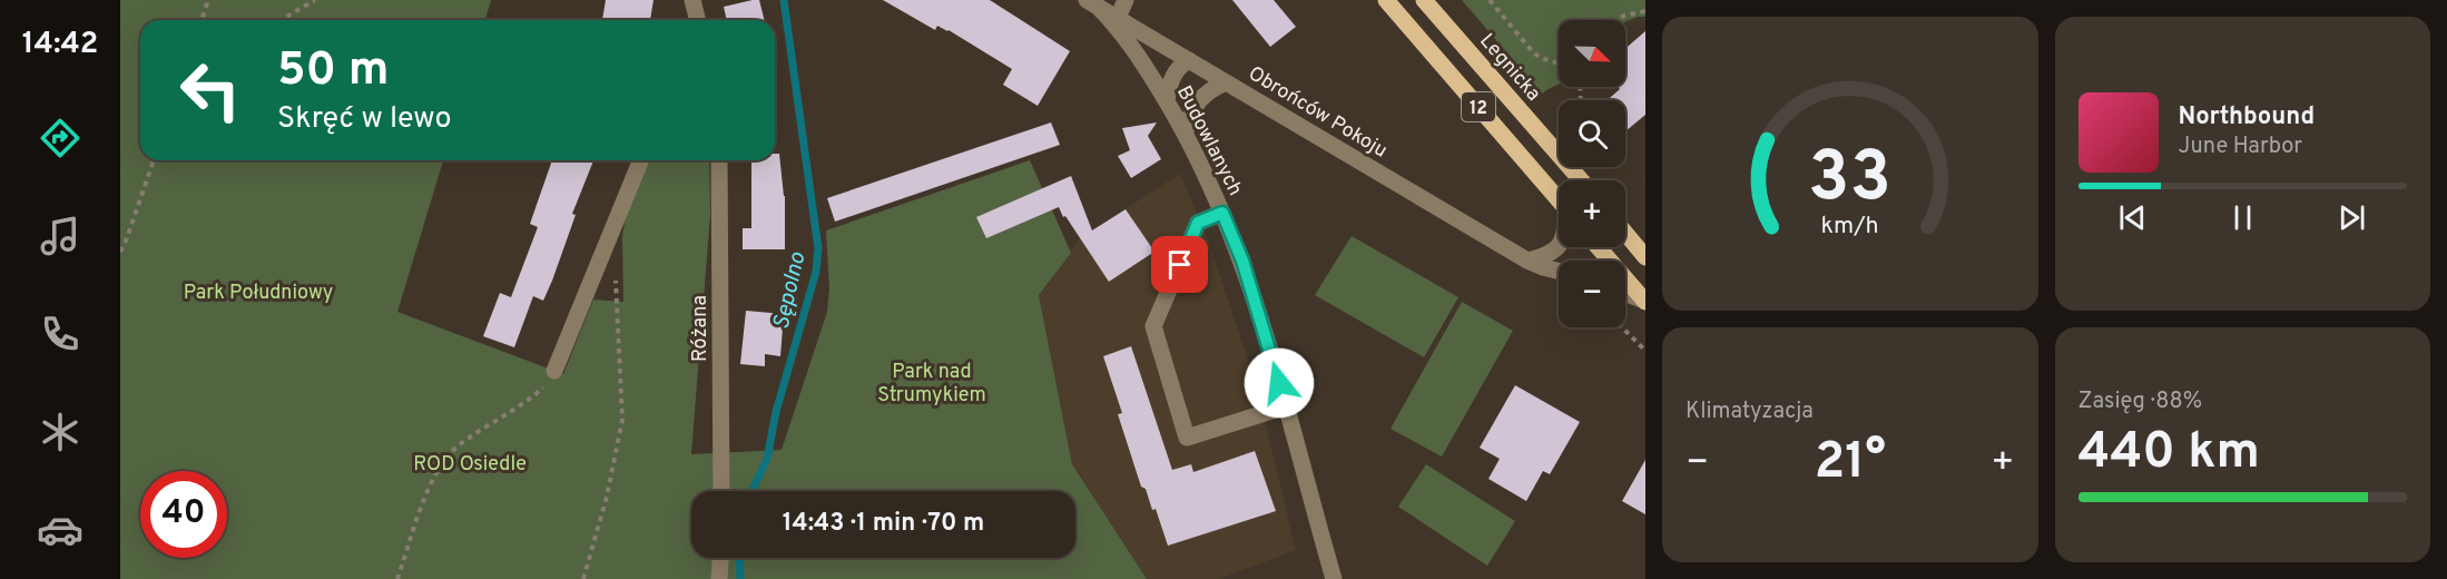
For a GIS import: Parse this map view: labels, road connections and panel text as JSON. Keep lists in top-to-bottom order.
{
  "streets": {
    "main road": ["Legnicka", "12"],
    "street": ["Obrońców Pokoju", "Budowlanych", "Różana"]
  },
  "crossings": [
    ["Obrońców Pokoju", "Budowlanych"]
  ],
  "water": ["Sępolno"],
  "parks": ["Park Południowy", "Park nad Strumykiem", "ROD Osiedle"],
  "north": "bottom right",
  "page": {
    "tabs": "14:42",
    "map_buttons": ["+", "−"],
    "turn": ["50 m", "Skręć w lewo"],
    "song": ["Northbound", "June Harbor"],
    "tile": [
      "Klimatyzacja",
      ["Zasięg · 88%", "440 km"]
    ],
    "heat": ["−", "21°", "+"],
    "limit": "40",
    "trip": "14:43 · 1 min · 70 m",
    "gauge": ["33", "km/h"]
  }
}
